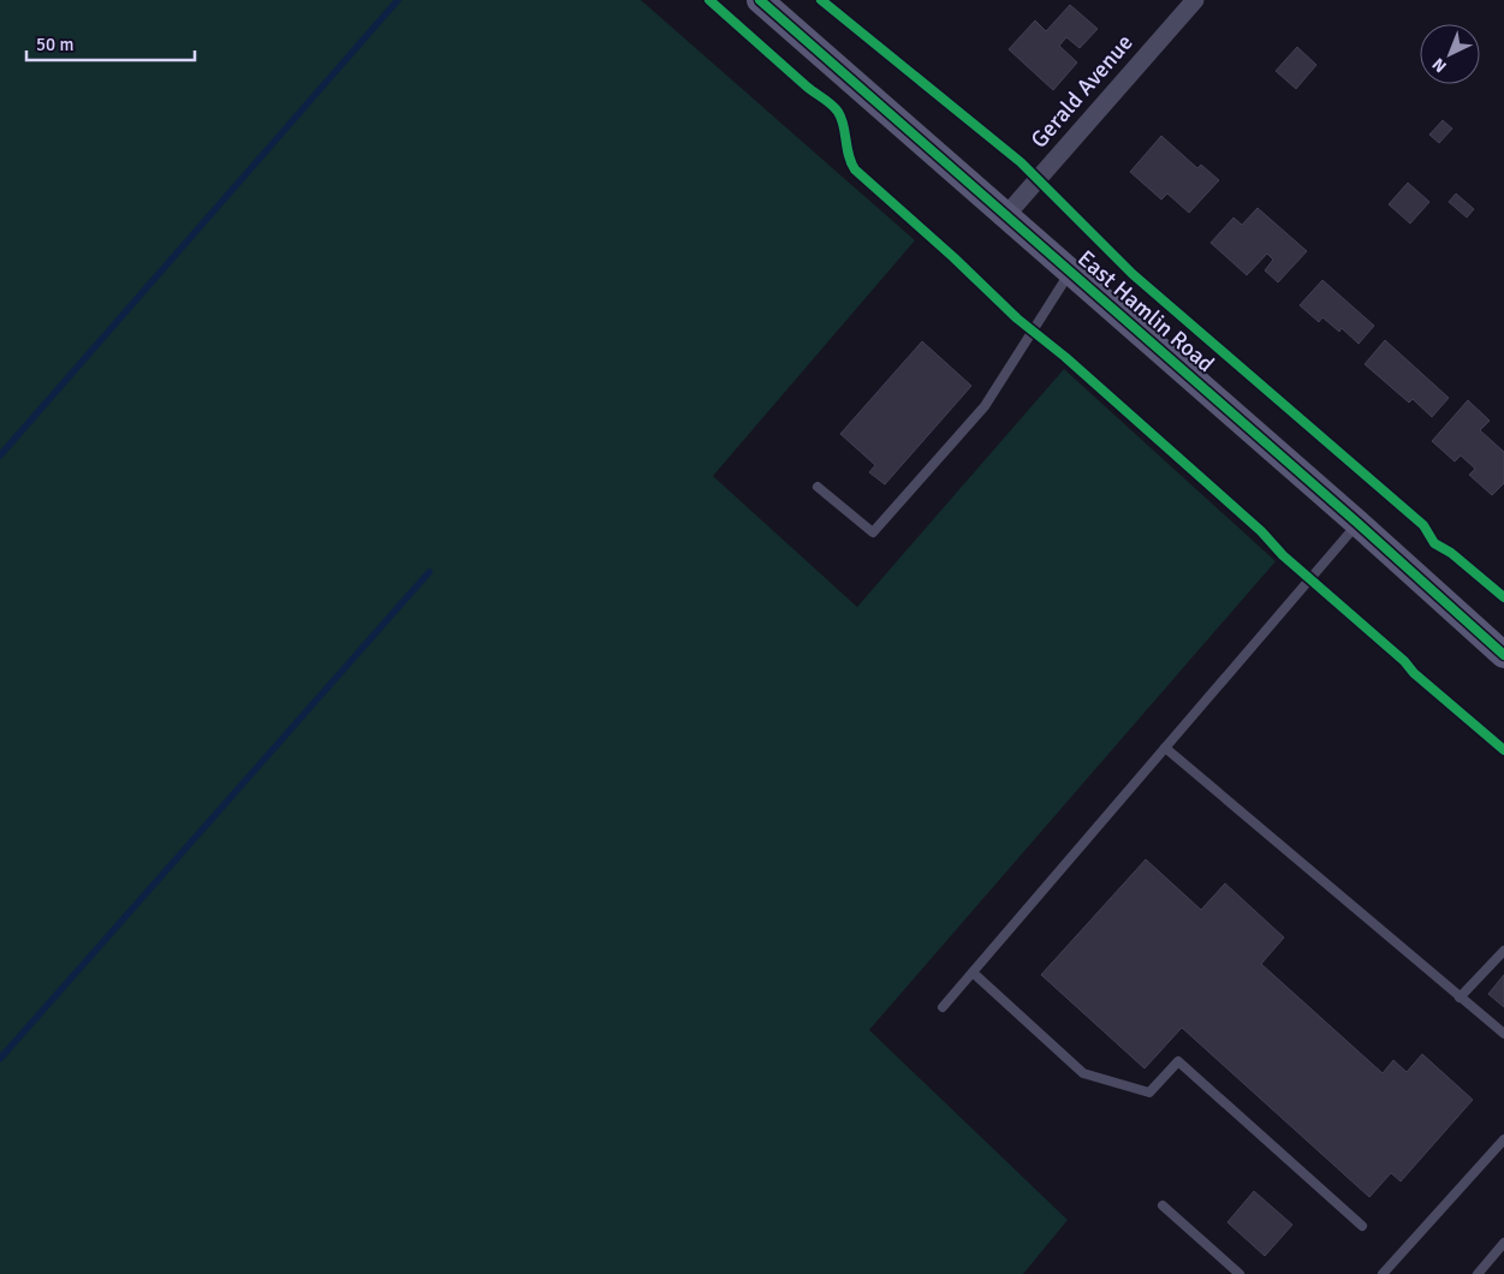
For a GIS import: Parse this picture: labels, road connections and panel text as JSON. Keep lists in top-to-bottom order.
{
  "streets": {
    "street": ["Gerald Avenue", "East Hamlin Road"]
  },
  "crossings": [
    ["Gerald Avenue", "East Hamlin Road"]
  ],
  "scale_bar": "50 m",
  "north": "bottom left"
}
